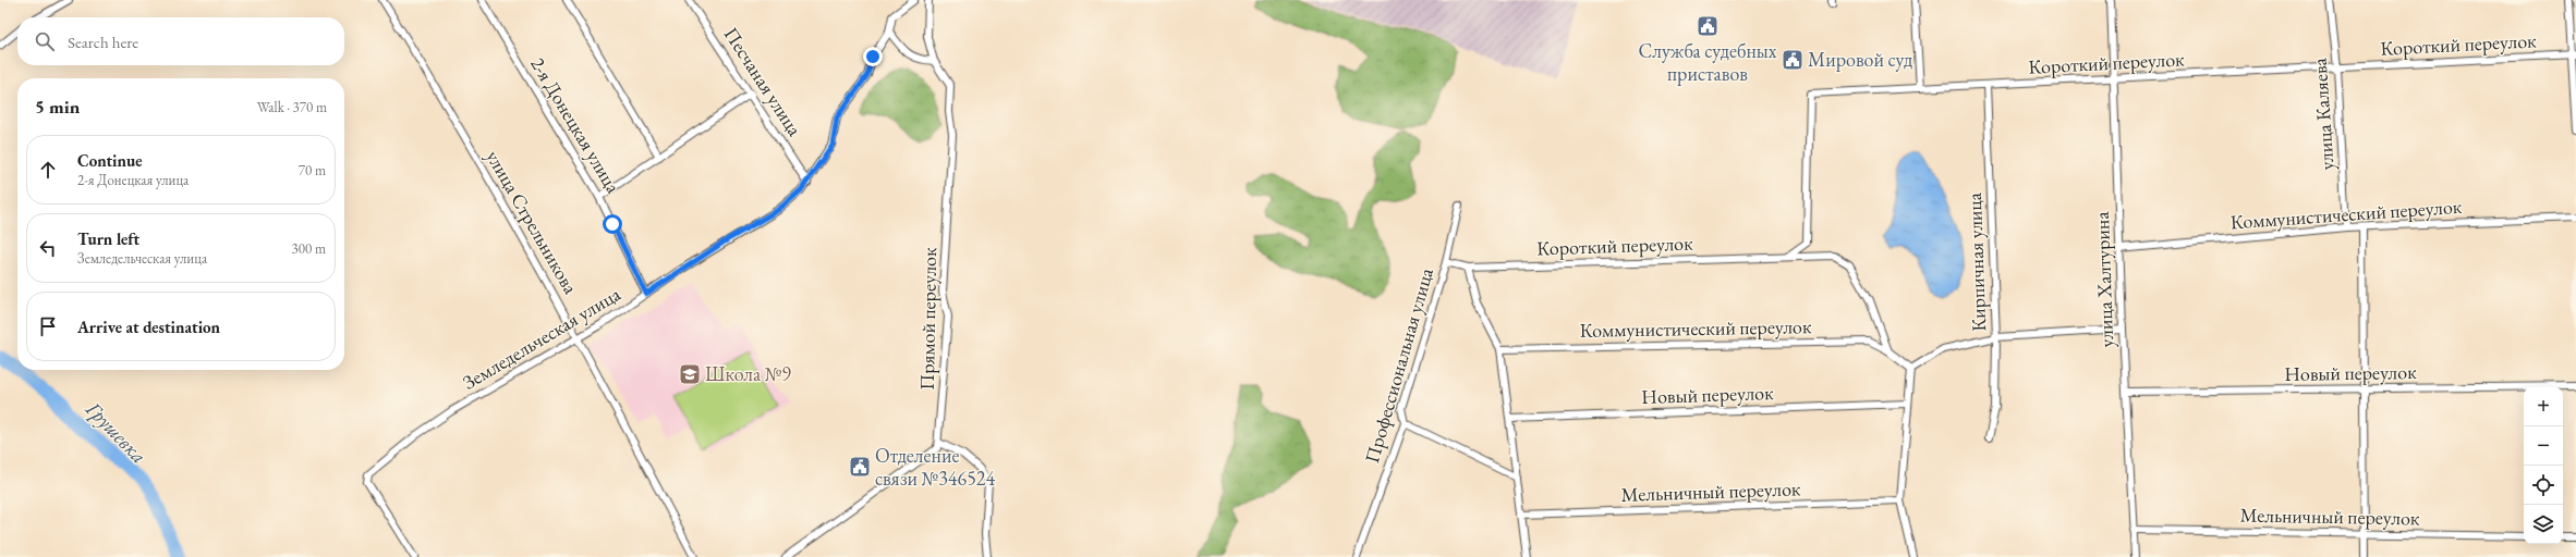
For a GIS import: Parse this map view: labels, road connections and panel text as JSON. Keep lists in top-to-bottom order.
{
  "streets": {
    "street": [
      "Короткий переулок",
      "Песчаная улица",
      "улица Каляева",
      "2-я Донецкая улица",
      "Коммунистический переулок",
      "улица Стрельникова",
      "Кирпичная улица",
      "улица Халтурина",
      "Прямой переулок",
      "Земледельческая улица",
      "Профессиональная улица",
      "Новый переулок",
      "Мельничный переулок"
    ]
  },
  "crossings": [
    ["Короткий переулок", "улица Каляева"],
    ["Короткий переулок", "Коммунистический переулок"],
    ["Короткий переулок", "Кирпичная улица"],
    ["Короткий переулок", "улица Халтурина"],
    ["Короткий переулок", "Профессиональная улица"],
    ["Песчаная улица", "Земледельческая улица"],
    ["улица Каляева", "Коммунистический переулок"],
    ["2-я Донецкая улица", "Земледельческая улица"],
    ["Коммунистический переулок", "улица Халтурина"],
    ["улица Стрельникова", "Земледельческая улица"],
    ["улица Халтурина", "Новый переулок"],
    ["улица Халтурина", "Мельничный переулок"]
  ],
  "water": ["Грушевка"],
  "places": {
    "public building": ["Служба судебных приставов", "Мировой суд", "Отделение связи №346524"],
    "school or university": ["Школа №9"]
  },
  "page": {
    "search": "Search here",
    "heading": ["5 min", "Walk · 370 m"],
    "list": [
      ["Continue", "2-я Донецкая улица", "70 m"],
      ["Turn left", "Земледельческая улица", "300 m"],
      "Arrive at destination"
    ],
    "map_buttons": ["+", "−"]
  }
}
